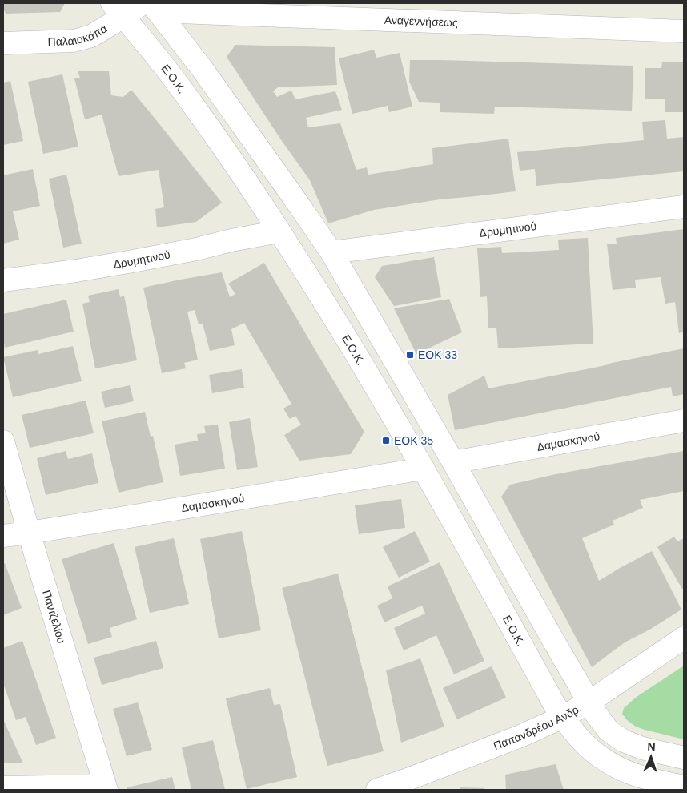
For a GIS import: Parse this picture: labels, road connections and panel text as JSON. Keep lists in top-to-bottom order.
{
  "streets": {
    "street": [
      "Αναγεννήσεως",
      "Παλαιοκάπα",
      "Ε.Ο.Κ.",
      "Δρυμητινού",
      "Δαμασκηνού",
      "Παντζελίου",
      "Παπανδρέου Ανδρ."
    ]
  },
  "crossings": [
    ["Αναγεννήσεως", "Παλαιοκάπα"],
    ["Παλαιοκάπα", "Ε.Ο.Κ."],
    ["Ε.Ο.Κ.", "Δρυμητινού"],
    ["Ε.Ο.Κ.", "Δαμασκηνού"],
    ["Ε.Ο.Κ.", "Παπανδρέου Ανδρ."],
    ["Δαμασκηνού", "Παντζελίου"]
  ],
  "places": {
    "transit": ["ΕΟΚ 33", "ΕΟΚ 35"]
  },
  "north": "top"
}
